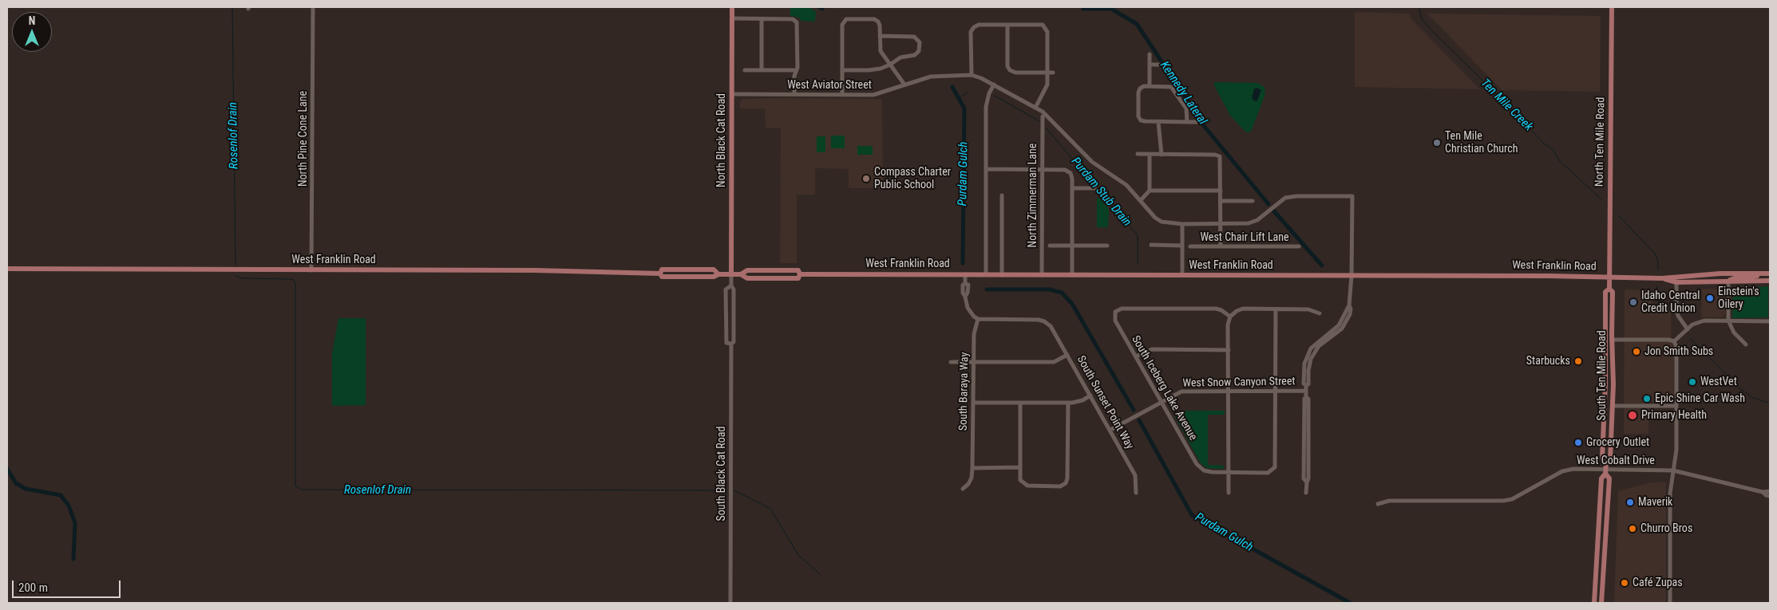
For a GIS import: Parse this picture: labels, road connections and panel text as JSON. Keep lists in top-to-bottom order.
{
  "streets": {
    "main road": [
      "North Black Cat Road",
      "North Ten Mile Road",
      "West Franklin Road",
      "South Ten Mile Road"
    ],
    "street": [
      "West Aviator Street",
      "North Pine Cone Lane",
      "North Zimmerman Lane",
      "West Chair Lift Lane",
      "West Snow Canyon Street",
      "South Iceberg Lake Avenue",
      "South Baraya Way",
      "South Sunset Point Way",
      "West Cobalt Drive",
      "South Black Cat Road"
    ]
  },
  "crossings": [
    ["West Aviator Street", "North Black Cat Road"],
    ["North Pine Cone Lane", "West Franklin Road"],
    ["North Black Cat Road", "West Franklin Road"],
    ["North Black Cat Road", "South Black Cat Road"],
    ["North Ten Mile Road", "West Franklin Road"],
    ["North Ten Mile Road", "South Ten Mile Road"],
    ["North Zimmerman Lane", "West Franklin Road"],
    ["West Franklin Road", "South Ten Mile Road"],
    ["West Franklin Road", "South Black Cat Road"],
    ["South Ten Mile Road", "West Cobalt Drive"],
    ["West Snow Canyon Street", "South Iceberg Lake Avenue"],
    ["West Snow Canyon Street", "South Sunset Point Way"],
    ["South Baraya Way", "South Sunset Point Way"]
  ],
  "water": [
    "Kennedy Lateral",
    "Ten Mile Creek",
    "Rosenlof Drain",
    "Purdam Gulch",
    "Purdam Stub Drain"
  ],
  "places": [
    "Ten Mile Christian Church",
    "Compass Charter Public School",
    "Einstein's Oilery",
    "Idaho Central Credit Union",
    "Jon Smith Subs",
    "Starbucks",
    "WestVet",
    "Epic Shine Car Wash",
    "Primary Health",
    "Grocery Outlet",
    "Maverik",
    "Churro Bros",
    "Café Zupas"
  ],
  "scale_bar": "200 m",
  "north": "top"
}
